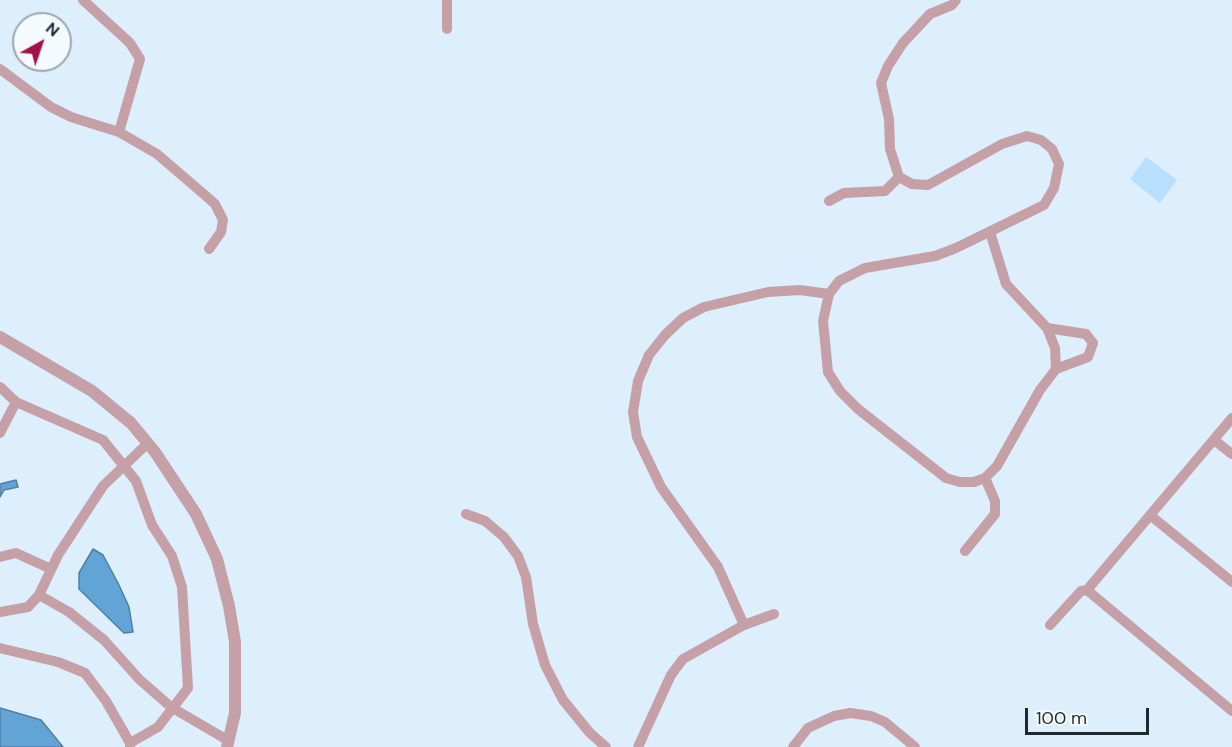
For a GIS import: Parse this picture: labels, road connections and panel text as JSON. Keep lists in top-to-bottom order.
{
  "scale_bar": "100 m",
  "north": "top right"
}
